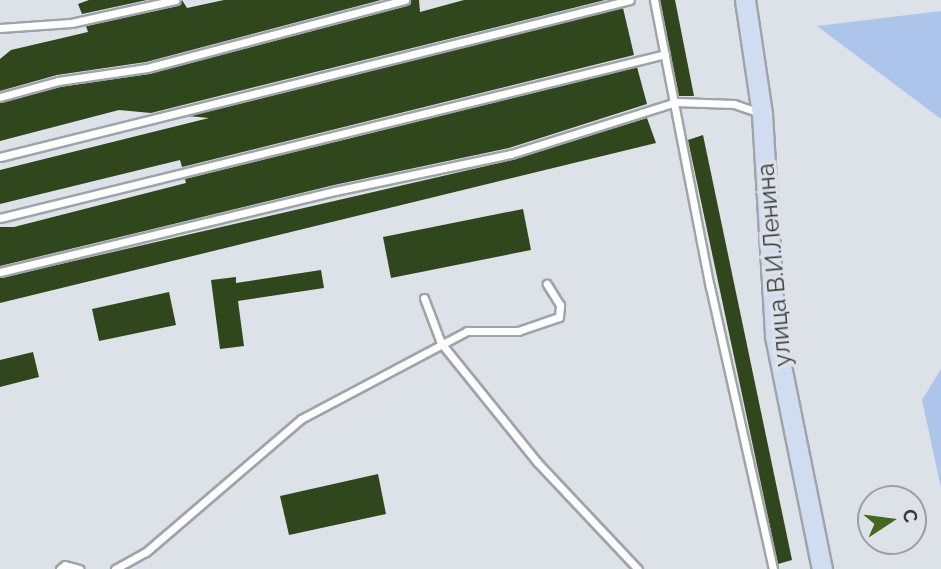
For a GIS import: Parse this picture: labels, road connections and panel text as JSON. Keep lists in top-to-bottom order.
{
  "streets": {
    "main road": ["улица В.И.Ленина"]
  },
  "north": "right"
}
